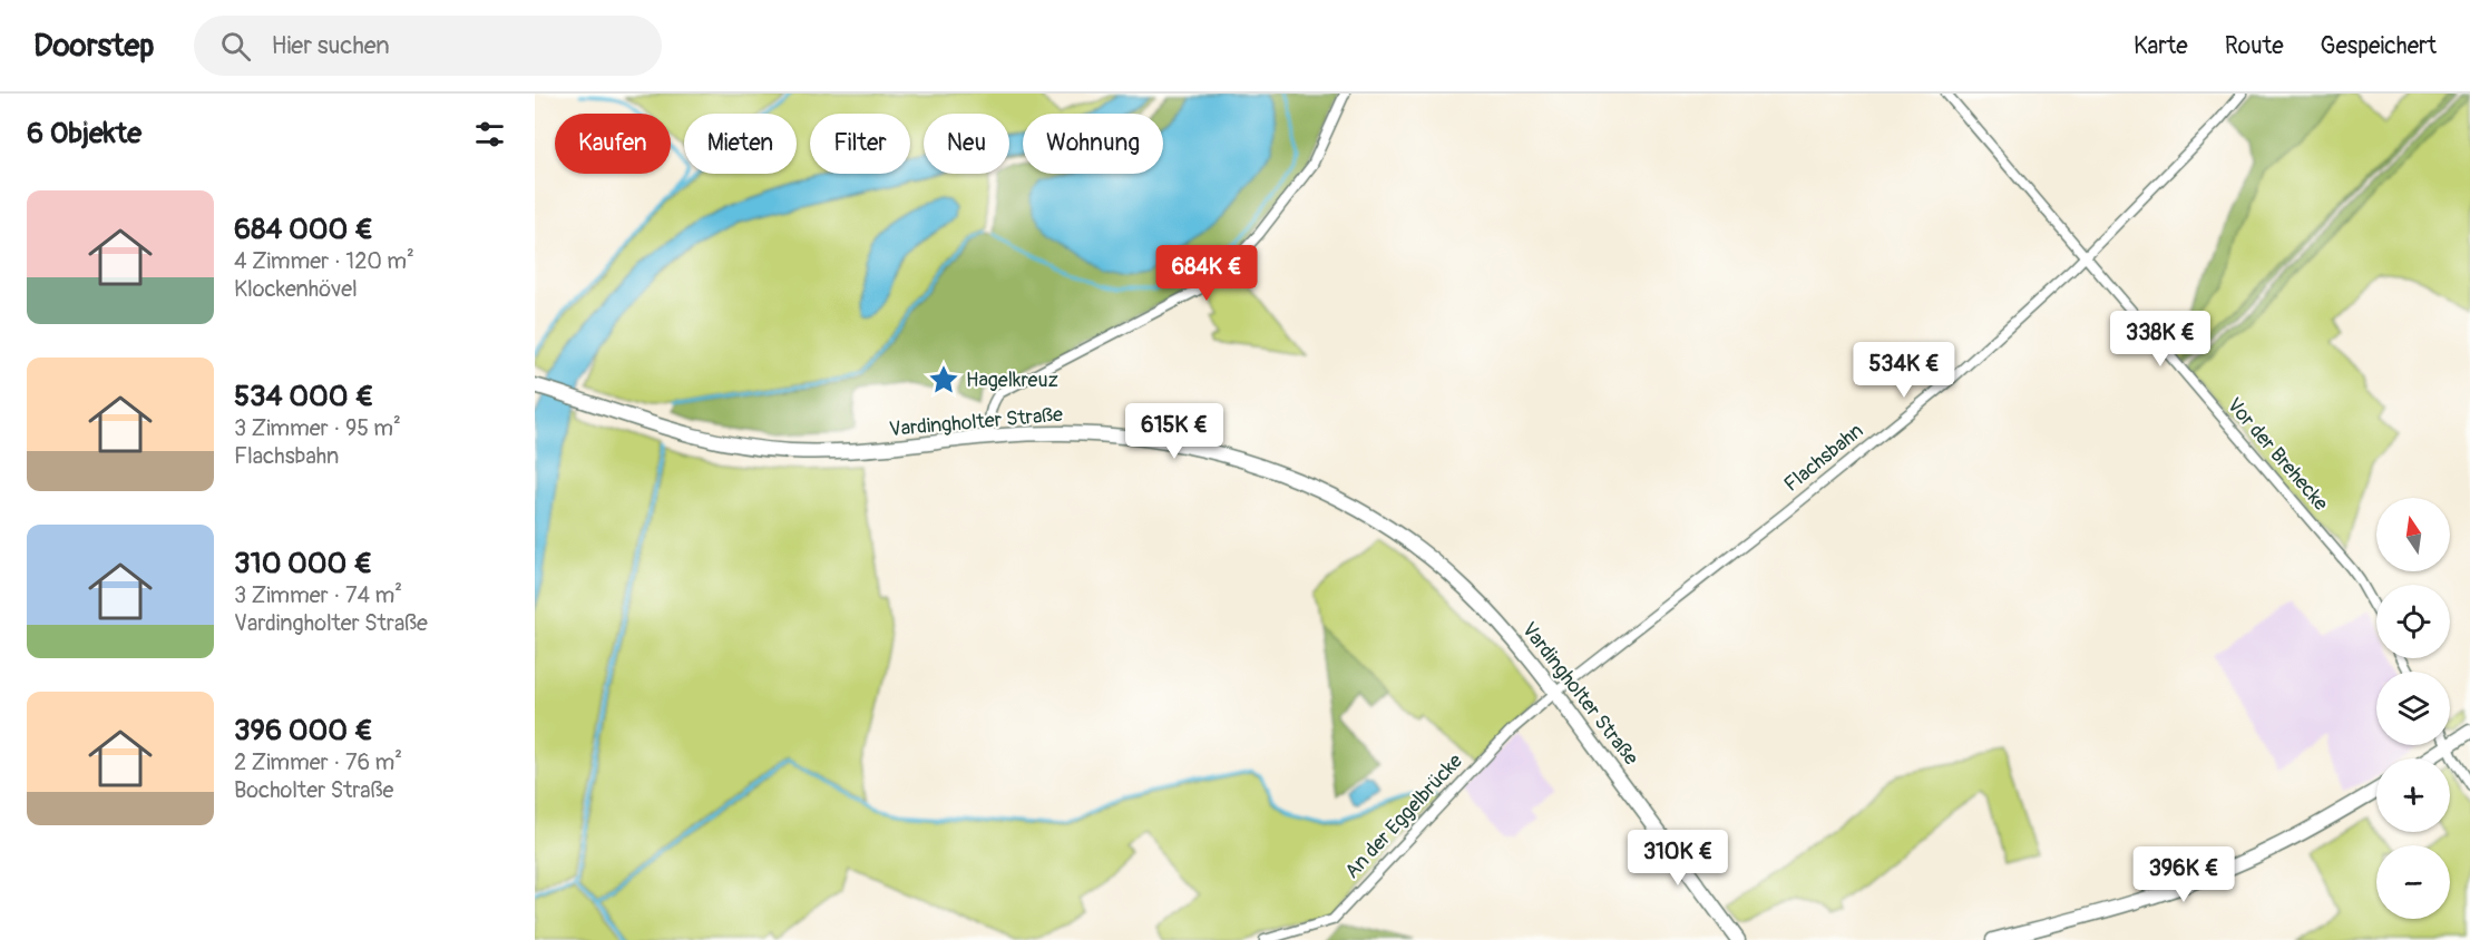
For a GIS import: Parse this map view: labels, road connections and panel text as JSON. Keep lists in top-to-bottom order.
{
  "streets": {
    "street": [
      "Vardingholter Straße",
      "Vor der Brehecke",
      "Flachsbahn",
      "An der Eggelbrücke"
    ]
  },
  "crossings": [
    ["Vardingholter Straße", "Flachsbahn"],
    ["Vardingholter Straße", "An der Eggelbrücke"],
    ["Vor der Brehecke", "Flachsbahn"],
    ["Flachsbahn", "An der Eggelbrücke"]
  ],
  "places": {
    "place": ["Hagelkreuz"]
  },
  "north": "top",
  "page": {
    "header": "Doorstep",
    "search": "Hier suchen",
    "nav": ["Karte", "Route", "Gespeichert"],
    "heading": "6 Objekte",
    "chip": [
      "Kaufen",
      "Mieten",
      "Filter",
      "Neu",
      "Wohnung"
    ],
    "list": [
      {
        "name": "684 000 €",
        "note": "4 Zimmer · 120 m² · Klockenhövel"
      },
      {
        "name": "534 000 €",
        "note": "3 Zimmer · 95 m² · Flachsbahn"
      },
      {
        "name": "310 000 €",
        "note": "3 Zimmer · 74 m² · Vardingholter Straße"
      },
      {
        "name": "396 000 €",
        "note": "2 Zimmer · 76 m² · Bocholter Straße"
      }
    ],
    "price": [
      "684K €",
      "338K €",
      "534K €",
      "615K €",
      "310K €",
      "396K €"
    ],
    "map_buttons": ["+", "−"]
  }
}
